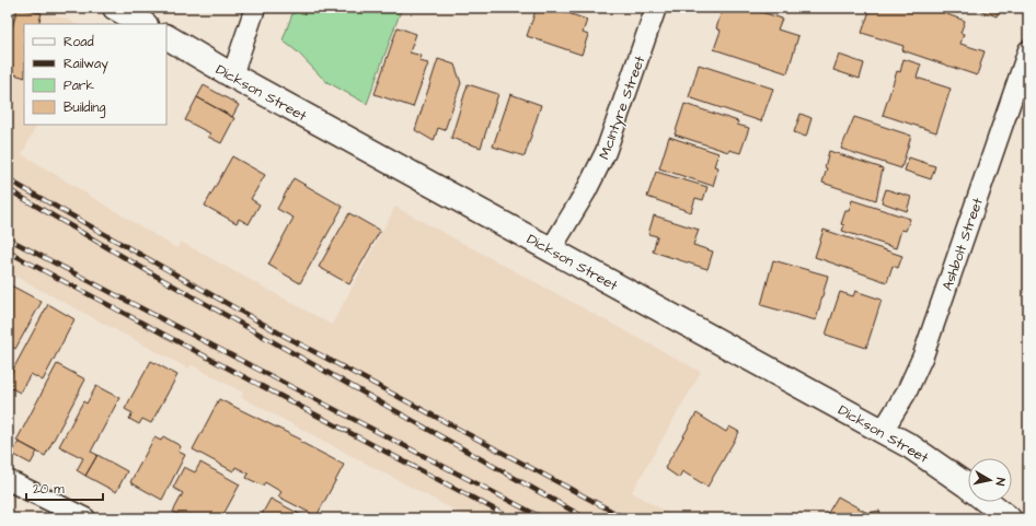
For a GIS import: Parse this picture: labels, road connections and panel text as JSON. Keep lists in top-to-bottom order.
{
  "streets": {
    "street": ["Dickson Street", "McIntyre Street", "Ashbolt Street"]
  },
  "crossings": [
    ["Dickson Street", "McIntyre Street"],
    ["Dickson Street", "Ashbolt Street"]
  ],
  "legend": [
    "Road",
    "Railway",
    "Park",
    "Building"
  ],
  "scale_bar": "20 m",
  "north": "right"
}
